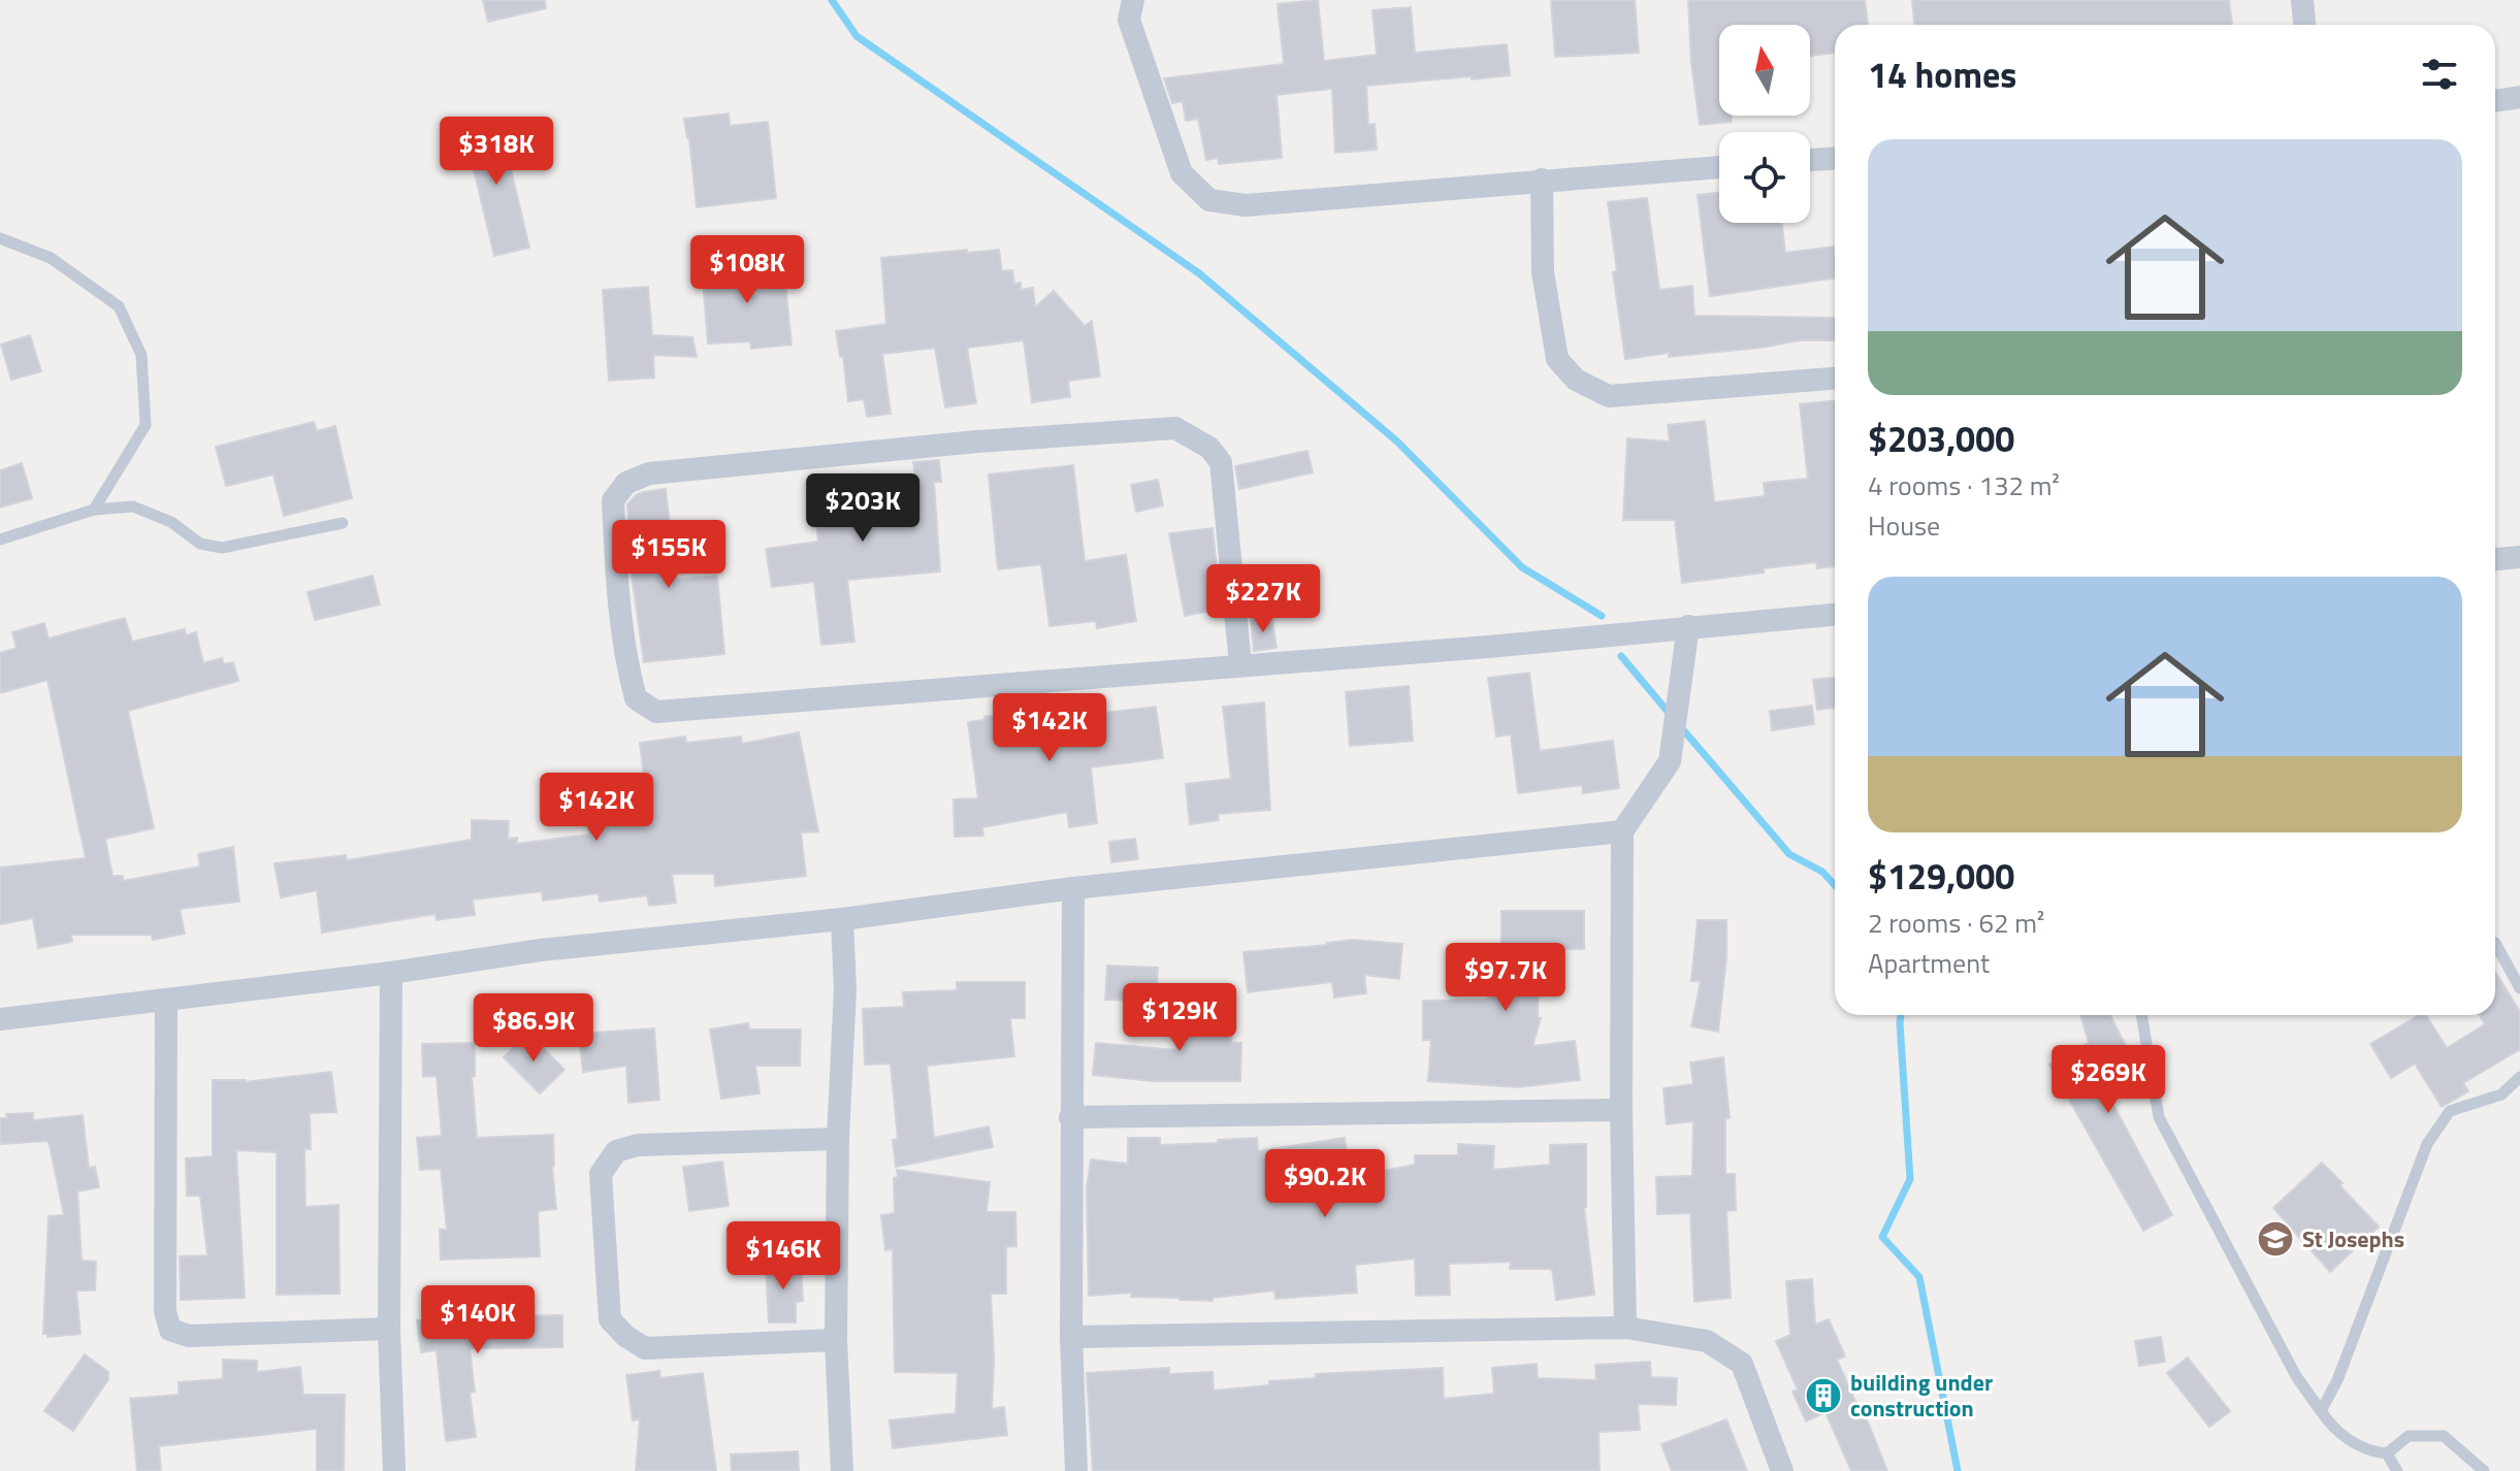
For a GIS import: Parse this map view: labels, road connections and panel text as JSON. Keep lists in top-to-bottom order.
{
  "places": {
    "school or university": ["St Josephs"],
    "building": ["building under construction"]
  },
  "north": "top",
  "page": {
    "heading": "14 homes",
    "price": [
      "$318K",
      "$108K",
      "$203K",
      "$155K",
      "$227K",
      "$142K",
      "$142K",
      "$97.7K",
      "$129K",
      "$86.9K",
      "$269K",
      "$90.2K",
      "$146K",
      "$140K"
    ],
    "list": [
      {
        "name": "$203,000",
        "note": "4 rooms · 132 m² · House"
      },
      {
        "name": "$129,000",
        "note": "2 rooms · 62 m² · Apartment"
      }
    ]
  }
}
